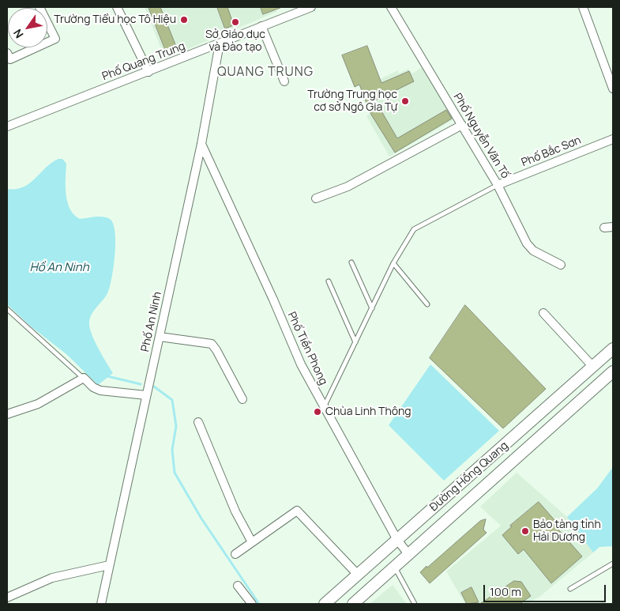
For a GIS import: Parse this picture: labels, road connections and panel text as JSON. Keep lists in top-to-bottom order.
{
  "streets": {
    "street": [
      "Phố Quang Trung",
      "Phố Nguyễn Văn Tố",
      "Phố Bắc Sơn",
      "Phố An Ninh",
      "Phố Tiền Phong",
      "Đường Hồng Quang"
    ]
  },
  "crossings": [
    ["Phố Quang Trung", "Phố An Ninh"],
    ["Phố Nguyễn Văn Tố", "Phố Bắc Sơn"],
    ["Phố An Ninh", "Phố Tiền Phong"],
    ["Phố Tiền Phong", "Đường Hồng Quang"]
  ],
  "districts": ["QUANG TRUNG"],
  "water": ["Hồ An Ninh"],
  "places": [
    "Trường Tiểu học Tô Hiệu",
    "Sở Giáo dục và Đào tạo",
    "Trường Trung học cơ sở Ngô Gia Tự",
    "Chùa Linh Thông",
    "Bảo tàng tỉnh Hải Dương"
  ],
  "scale_bar": "100 m",
  "north": "bottom left"
}
